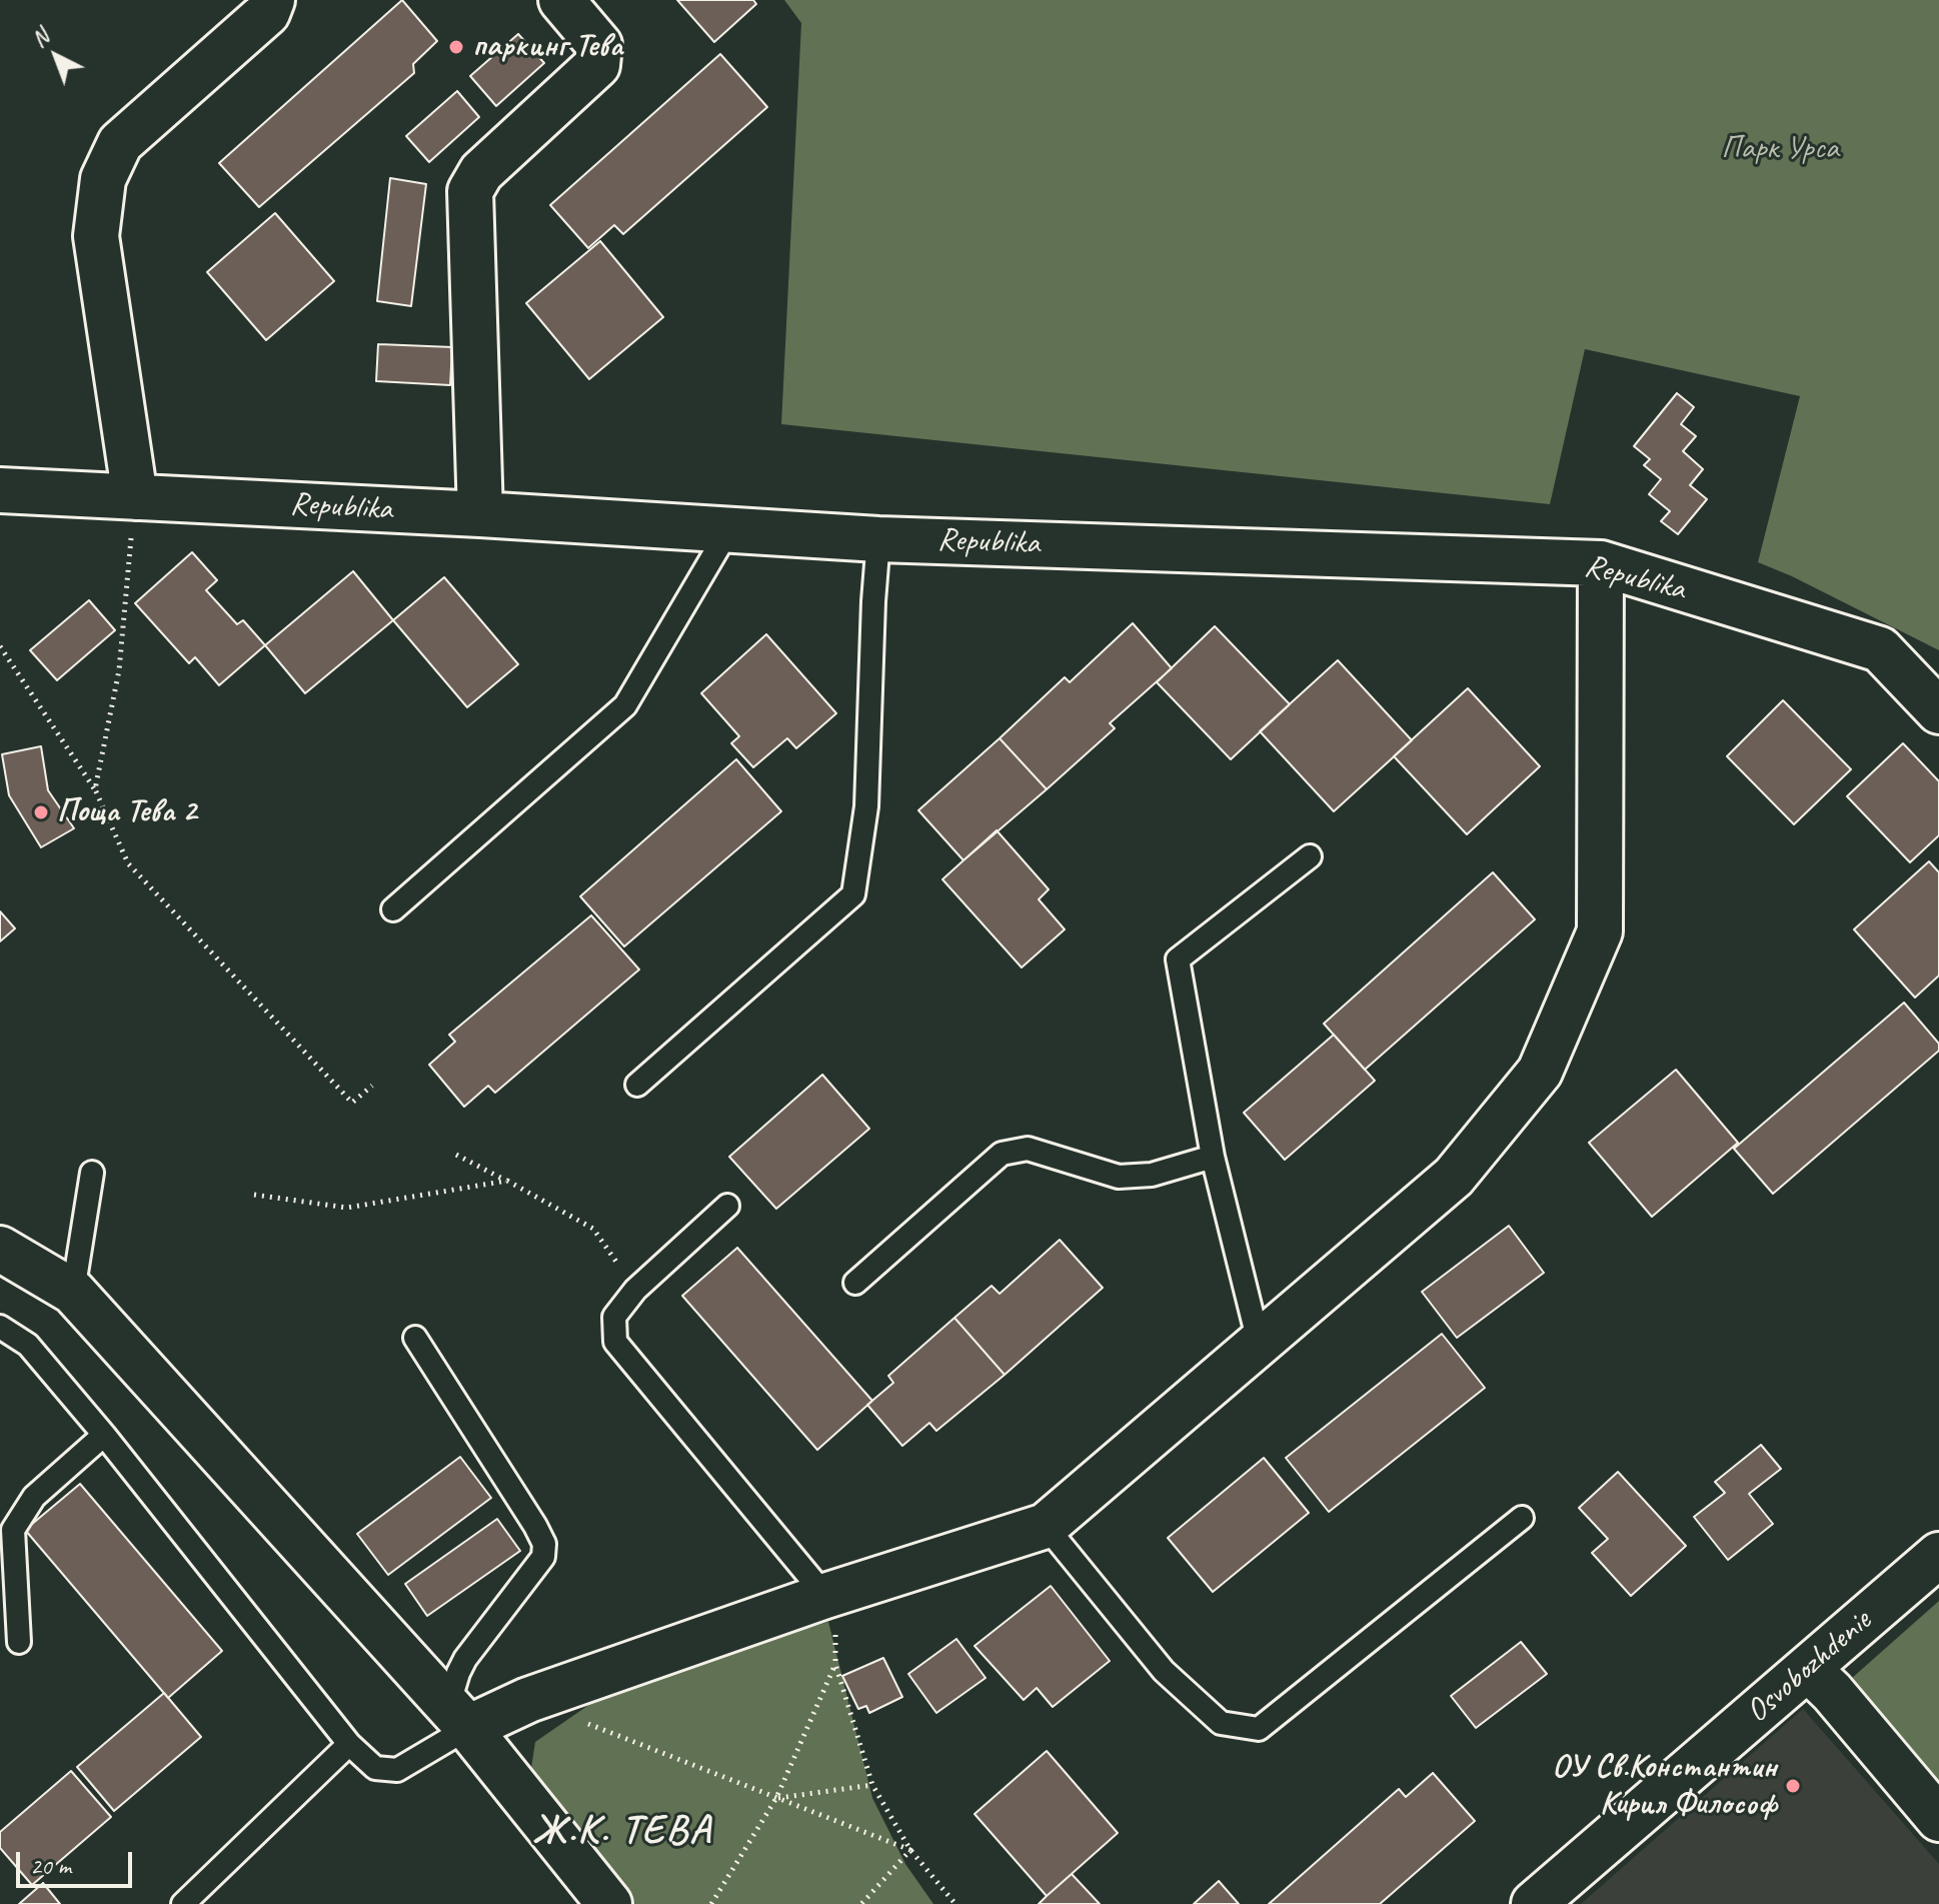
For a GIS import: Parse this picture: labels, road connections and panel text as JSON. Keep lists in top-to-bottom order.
{
  "streets": {
    "street": ["Republika", "Osvobozhdenie"]
  },
  "districts": ["Ж.К. ТЕВА"],
  "parks": ["Парк Урса"],
  "places": ["паркинг Тева", "Поща Тева 2", "ОУ Св.Константин Кирил Философ"],
  "scale_bar": "20 m",
  "north": "top left"
}
